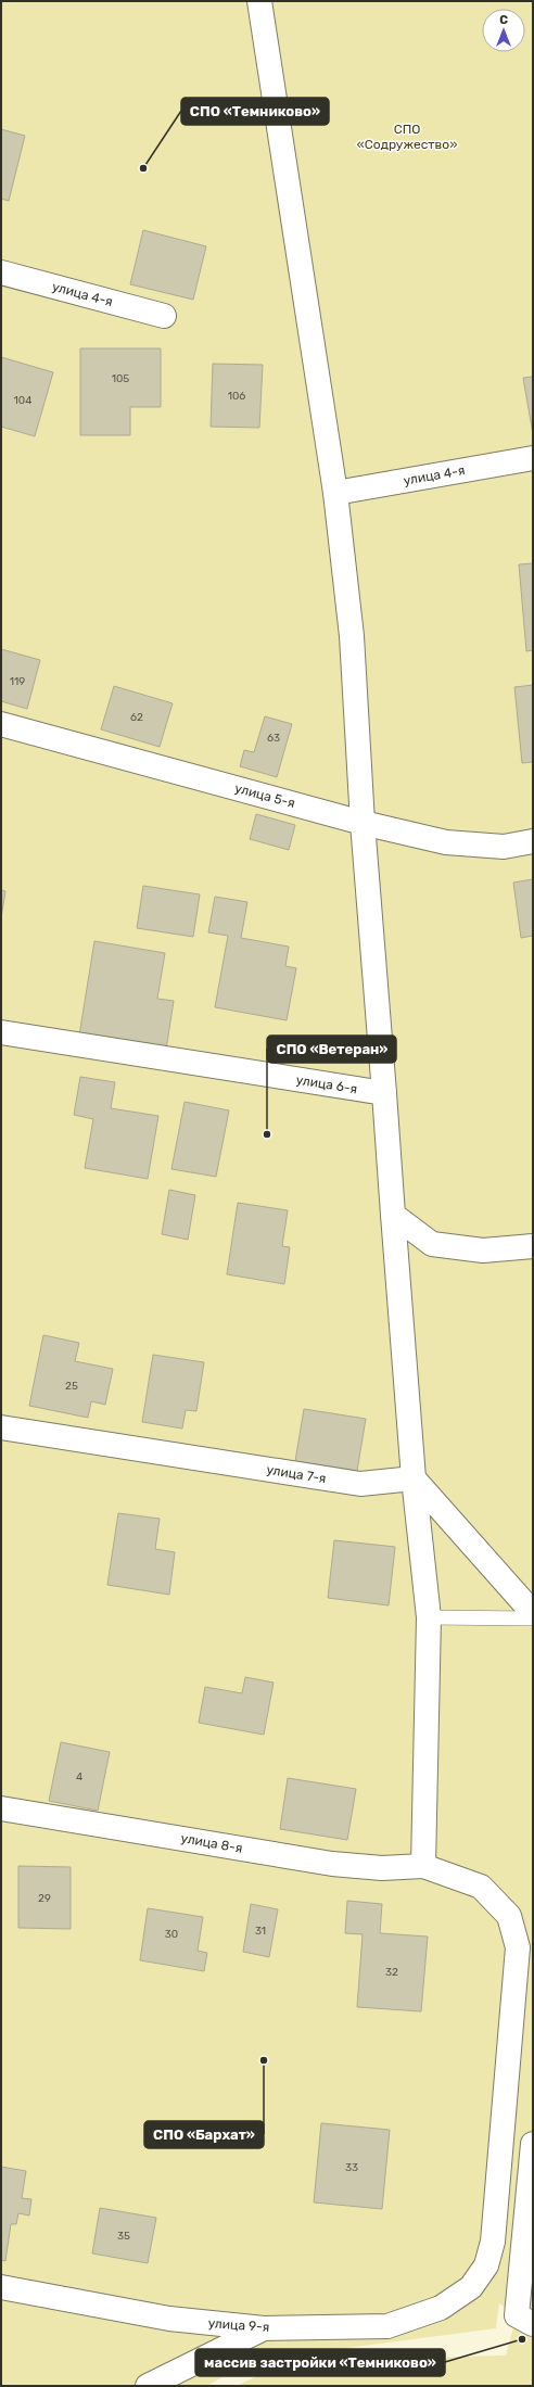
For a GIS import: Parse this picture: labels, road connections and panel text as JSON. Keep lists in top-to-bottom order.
{
  "streets": {
    "street": [
      "улица 4-я",
      "улица 5-я",
      "улица 6-я",
      "улица 7-я",
      "улица 8-я",
      "улица 9-я"
    ]
  },
  "crossings": [
    ["улица 8-я", "улица 9-я"]
  ],
  "parks": ["СПО «Содружество»"],
  "places": [
    "СПО «Темниково»",
    "СПО «Ветеран»",
    "СПО «Бархат»",
    "массив застройки «Темниково»"
  ],
  "house_numbers": [
    "105",
    "106",
    "104",
    "119",
    "62",
    "63",
    "25",
    "4",
    "29",
    "31",
    "30",
    "32",
    "33",
    "35"
  ],
  "north": "top"
}
